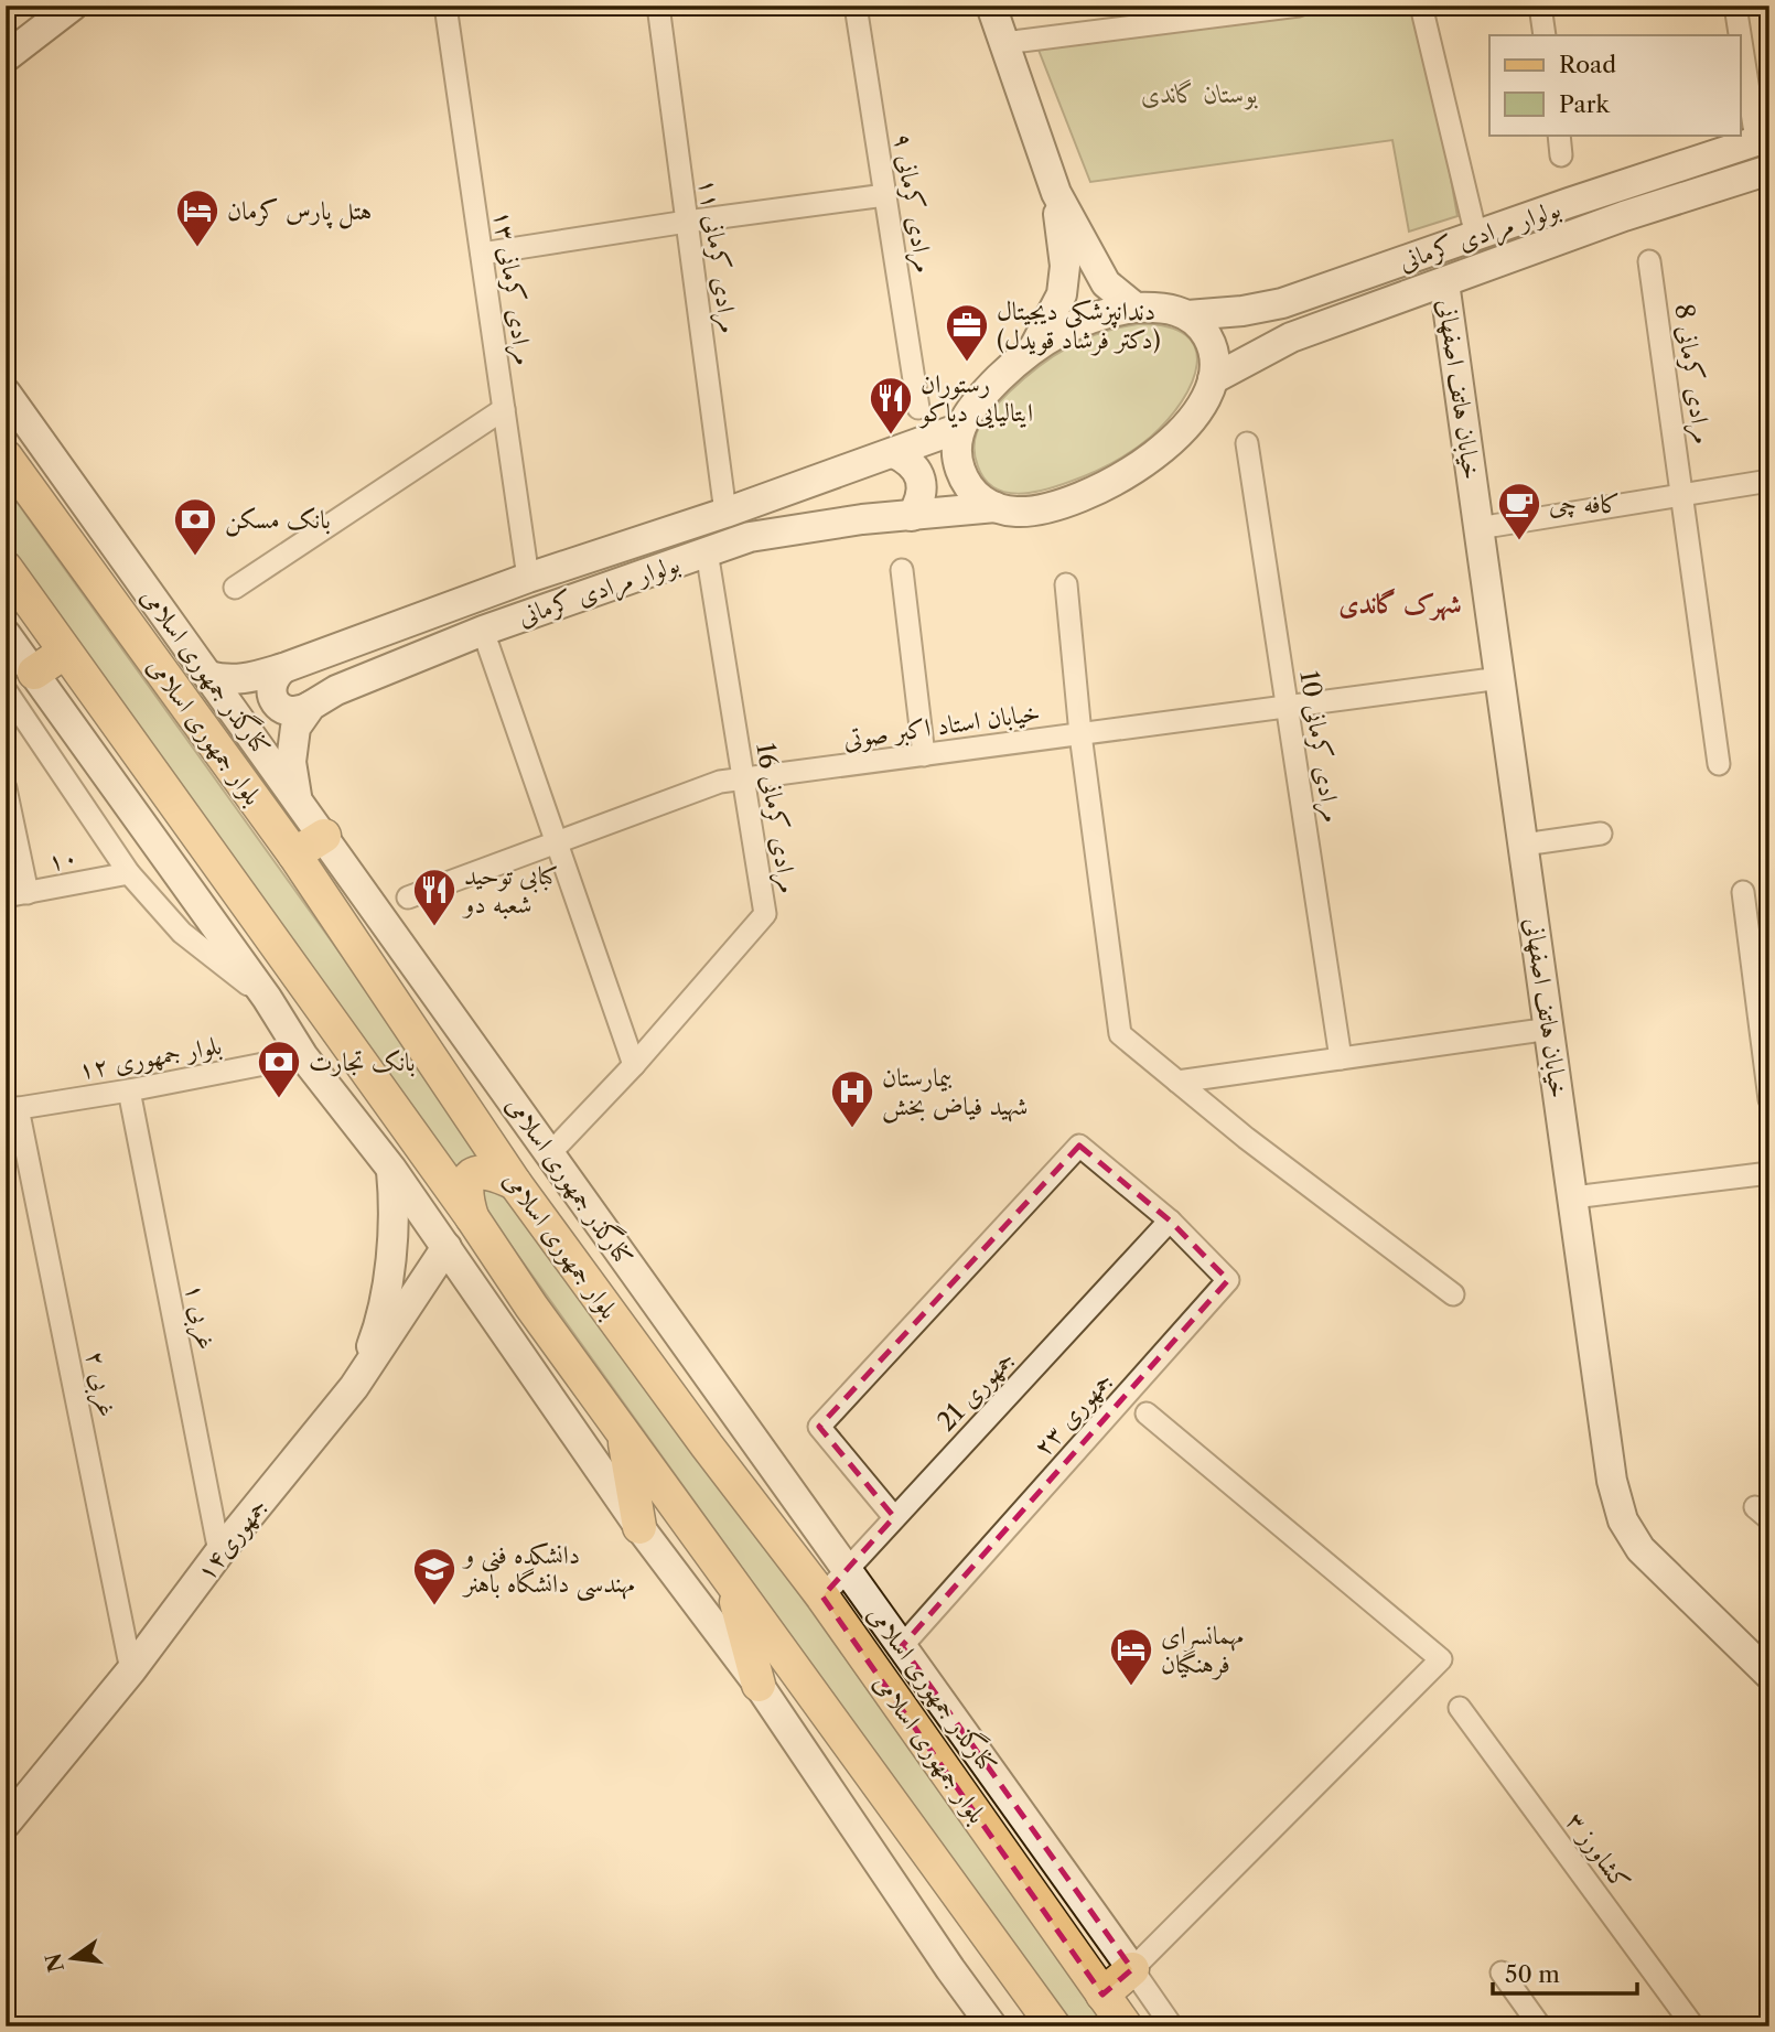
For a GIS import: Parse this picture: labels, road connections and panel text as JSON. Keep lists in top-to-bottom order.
{
  "streets": {
    "main road": ["بلوار جمهوری اسلامی"],
    "street": [
      "مرادی کرمانی ۹",
      "بولوار مرادی کرمانی",
      "مرادی کرمانی ۱۱",
      "مرادی کرمانی ۱۳",
      "مرادی کرمانی 8",
      "خیابان هاتف اصفهانی",
      "کنارگذر جمهوری اسلامی",
      "خیابان استاد اکبر صوتی",
      "مرادی کرمانی 10",
      "مرادی کرمانی 16",
      "۱۰",
      "بلوار جمهوری ۱۲",
      "۱ غربی",
      "۲ غربی",
      "جمهوری 21",
      "۲۳ جمهوری",
      "جمهوری۱۴",
      "کشاورز ۳"
    ]
  },
  "crossings": [
    ["بولوار مرادی کرمانی", "مرادی کرمانی ۱۱"],
    ["بولوار مرادی کرمانی", "مرادی کرمانی ۱۳"],
    ["بولوار مرادی کرمانی", "خیابان هاتف اصفهانی"],
    ["بولوار مرادی کرمانی", "کنارگذر جمهوری اسلامی"],
    ["بولوار مرادی کرمانی", "مرادی کرمانی 16"],
    ["خیابان هاتف اصفهانی", "خیابان استاد اکبر صوتی"],
    ["کنارگذر جمهوری اسلامی", "مرادی کرمانی 16"],
    ["کنارگذر جمهوری اسلامی", "جمهوری 21"],
    ["کنارگذر جمهوری اسلامی", "۲۳ جمهوری"],
    ["خیابان استاد اکبر صوتی", "مرادی کرمانی 10"],
    ["خیابان استاد اکبر صوتی", "مرادی کرمانی 16"],
    ["بلوار جمهوری اسلامی", "جمهوری 21"],
    ["بلوار جمهوری ۱۲", "۱ غربی"],
    ["بلوار جمهوری ۱۲", "۲ غربی"],
    ["۱ غربی", "جمهوری۱۴"],
    ["۲ غربی", "جمهوری۱۴"],
    ["جمهوری 21", "۲۳ جمهوری"]
  ],
  "districts": ["شهرک گاندی"],
  "parks": ["بوستان گاندی"],
  "places": {
    "hotel": ["هتل پارس کرمان", "مهمانسرای فرهنگیان"],
    "office": ["دندانپزشکی دیجیتال (دکتر فرشاد قویدل)"],
    "restaurant": ["رستوران ایتالیایی دیاکو", "کبابی توحید شعبه دو"],
    "cafe": ["کافه چی"],
    "bank": ["بانک مسکن", "بانک تجارت"],
    "hospital": ["بیمارستان شهید فیاض بخش"],
    "school or university": ["دانشکده فنی و مهندسی دانشگاه باهنر"]
  },
  "legend": ["Road", "Park"],
  "scale_bar": "50 m",
  "north": "left"
}
